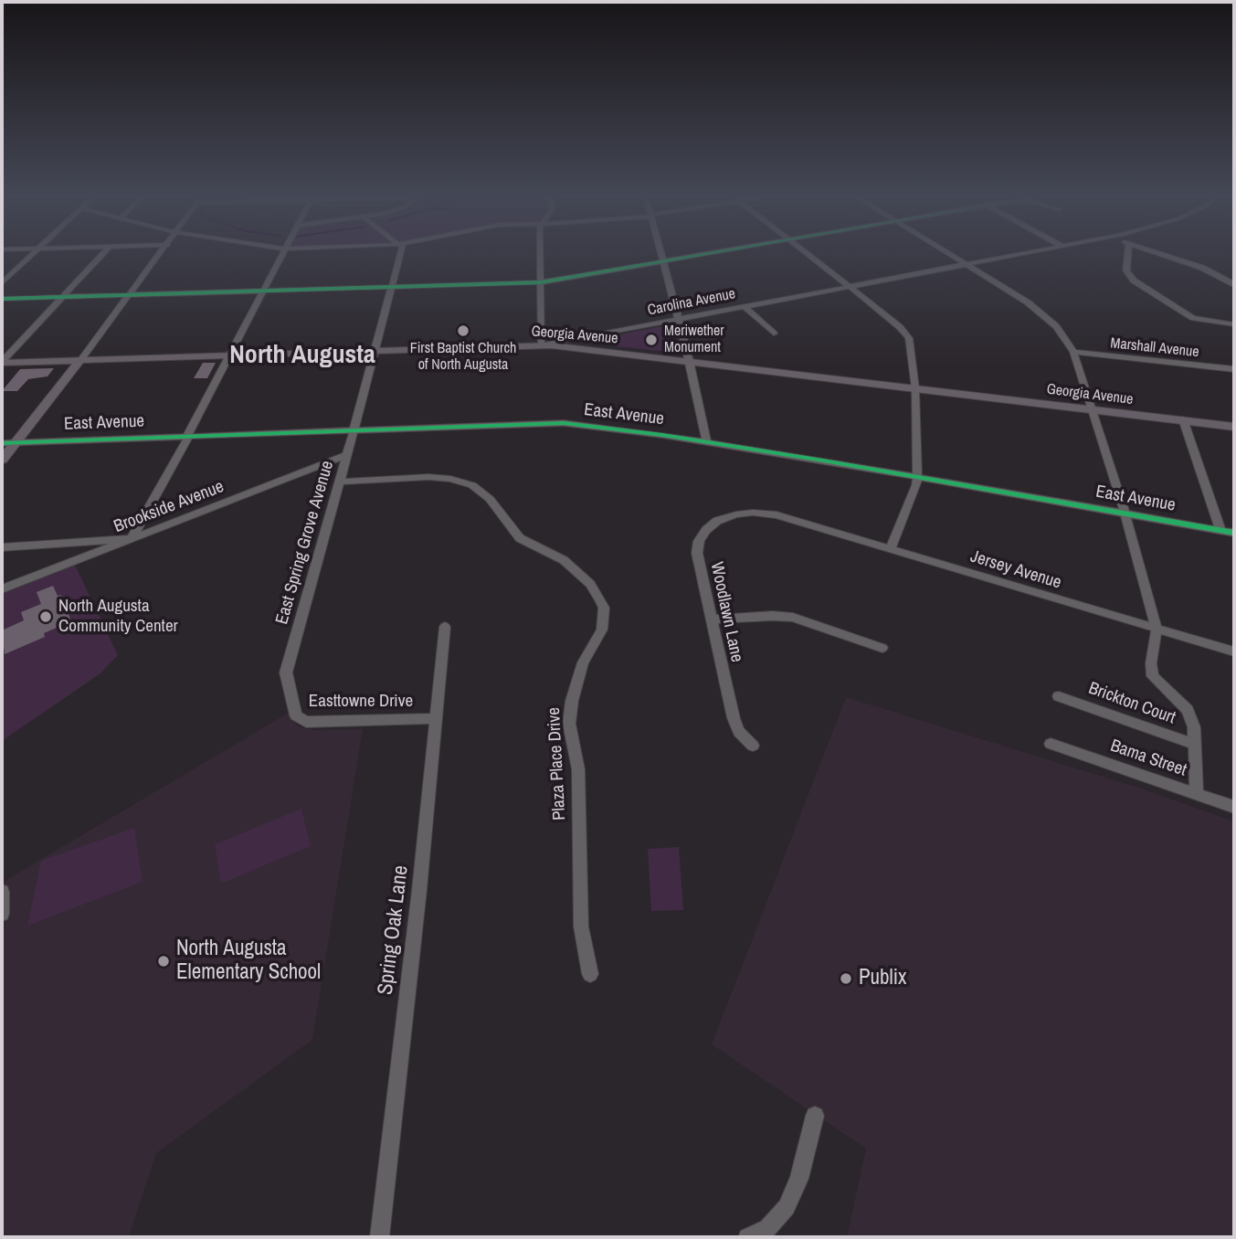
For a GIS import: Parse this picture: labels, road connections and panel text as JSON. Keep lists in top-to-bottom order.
{
  "streets": {
    "main road": ["Georgia Avenue"],
    "street": [
      "Carolina Avenue",
      "Marshall Avenue",
      "East Avenue",
      "Brookside Avenue",
      "East Spring Grove Avenue",
      "Jersey Avenue",
      "Woodlawn Lane",
      "Easttowne Drive",
      "Brickton Court",
      "Bama Street",
      "Plaza Place Drive",
      "Spring Oak Lane"
    ]
  },
  "crossings": [
    ["Carolina Avenue", "Georgia Avenue"],
    ["Georgia Avenue", "East Spring Grove Avenue"],
    ["East Avenue", "East Spring Grove Avenue"],
    ["Brookside Avenue", "East Spring Grove Avenue"],
    ["East Spring Grove Avenue", "Easttowne Drive"],
    ["East Spring Grove Avenue", "Plaza Place Drive"],
    ["Jersey Avenue", "Woodlawn Lane"],
    ["Easttowne Drive", "Spring Oak Lane"]
  ],
  "districts": ["North Augusta"],
  "places": [
    "First Baptist Church of North Augusta",
    "Meriwether Monument",
    "North Augusta Community Center",
    "North Augusta Elementary School",
    "Publix"
  ]
}
